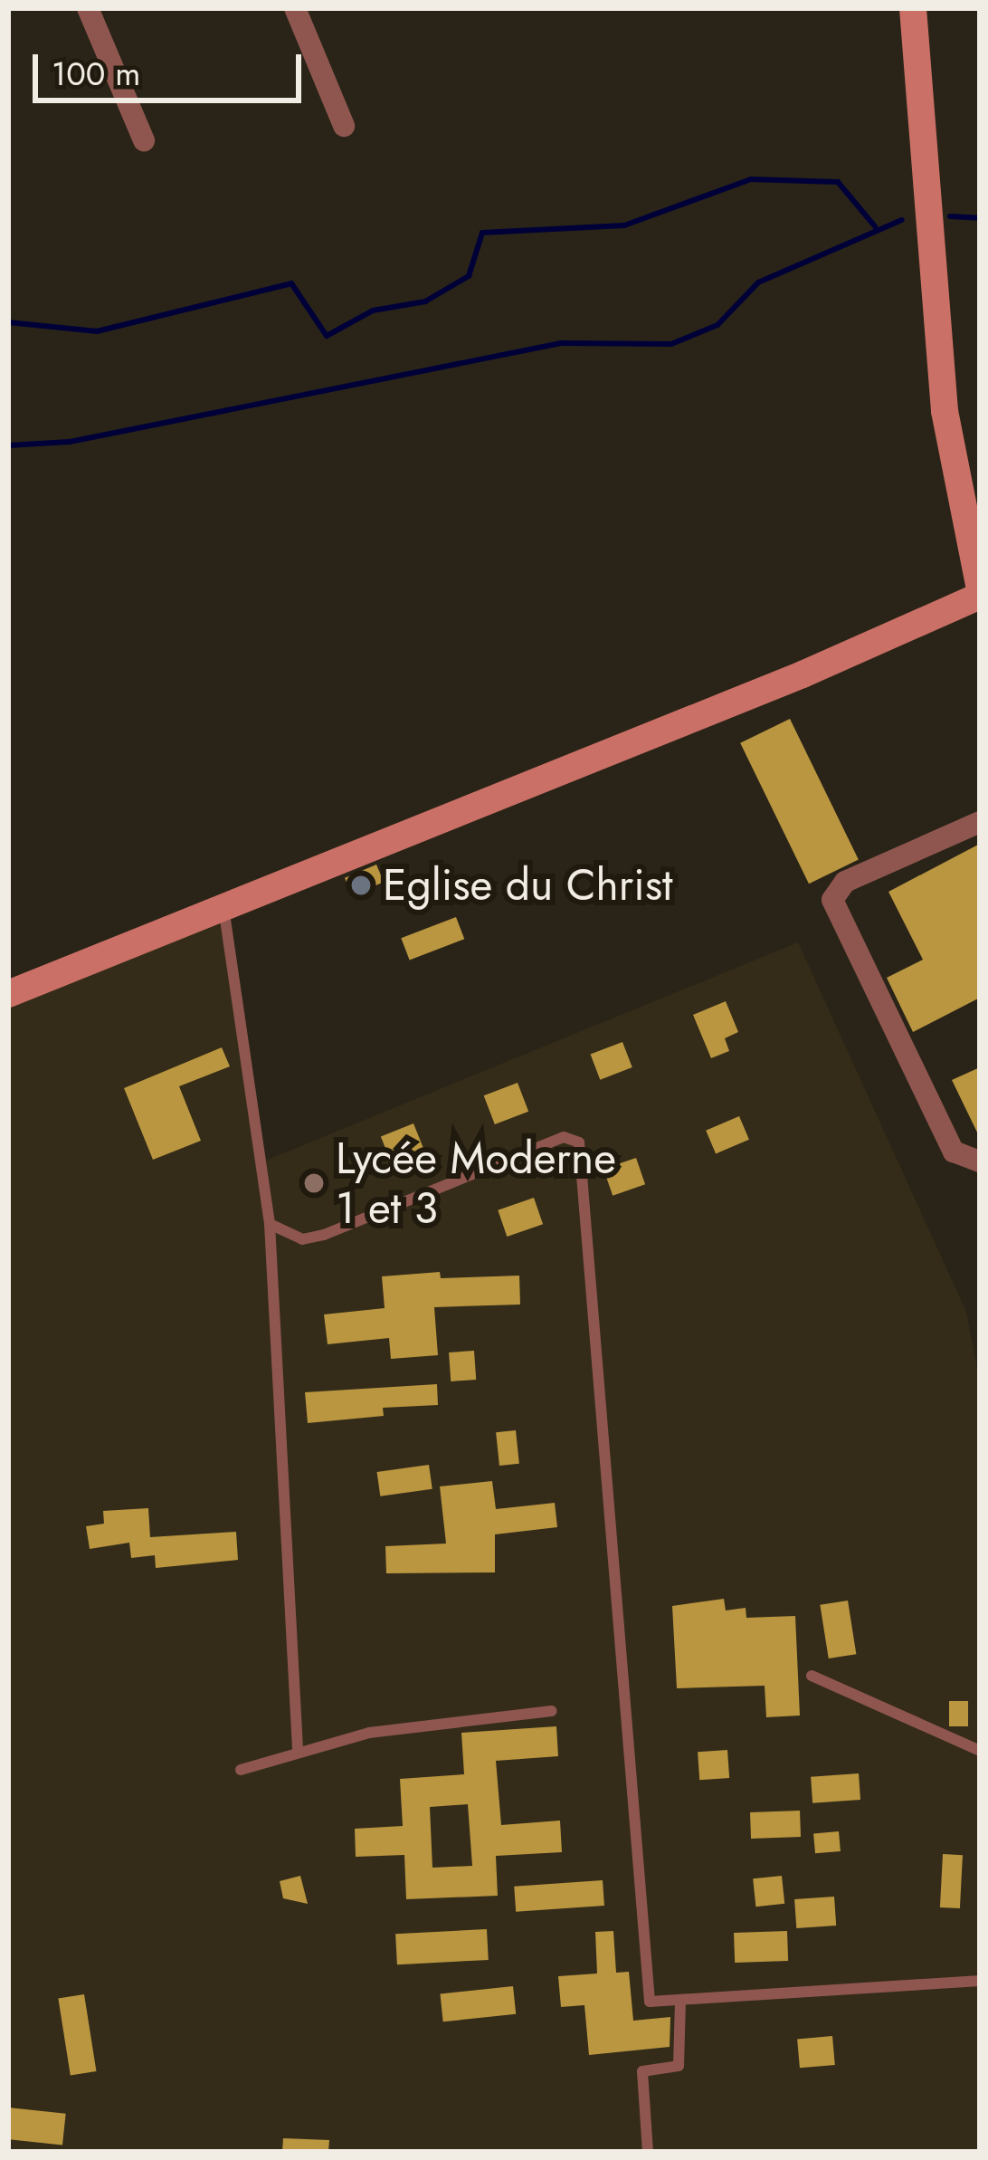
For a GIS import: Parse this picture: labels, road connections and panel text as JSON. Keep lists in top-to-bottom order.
{
  "places": ["Eglise du Christ", "Lycée Moderne 1 et 3"],
  "scale_bar": "100 m"
}
